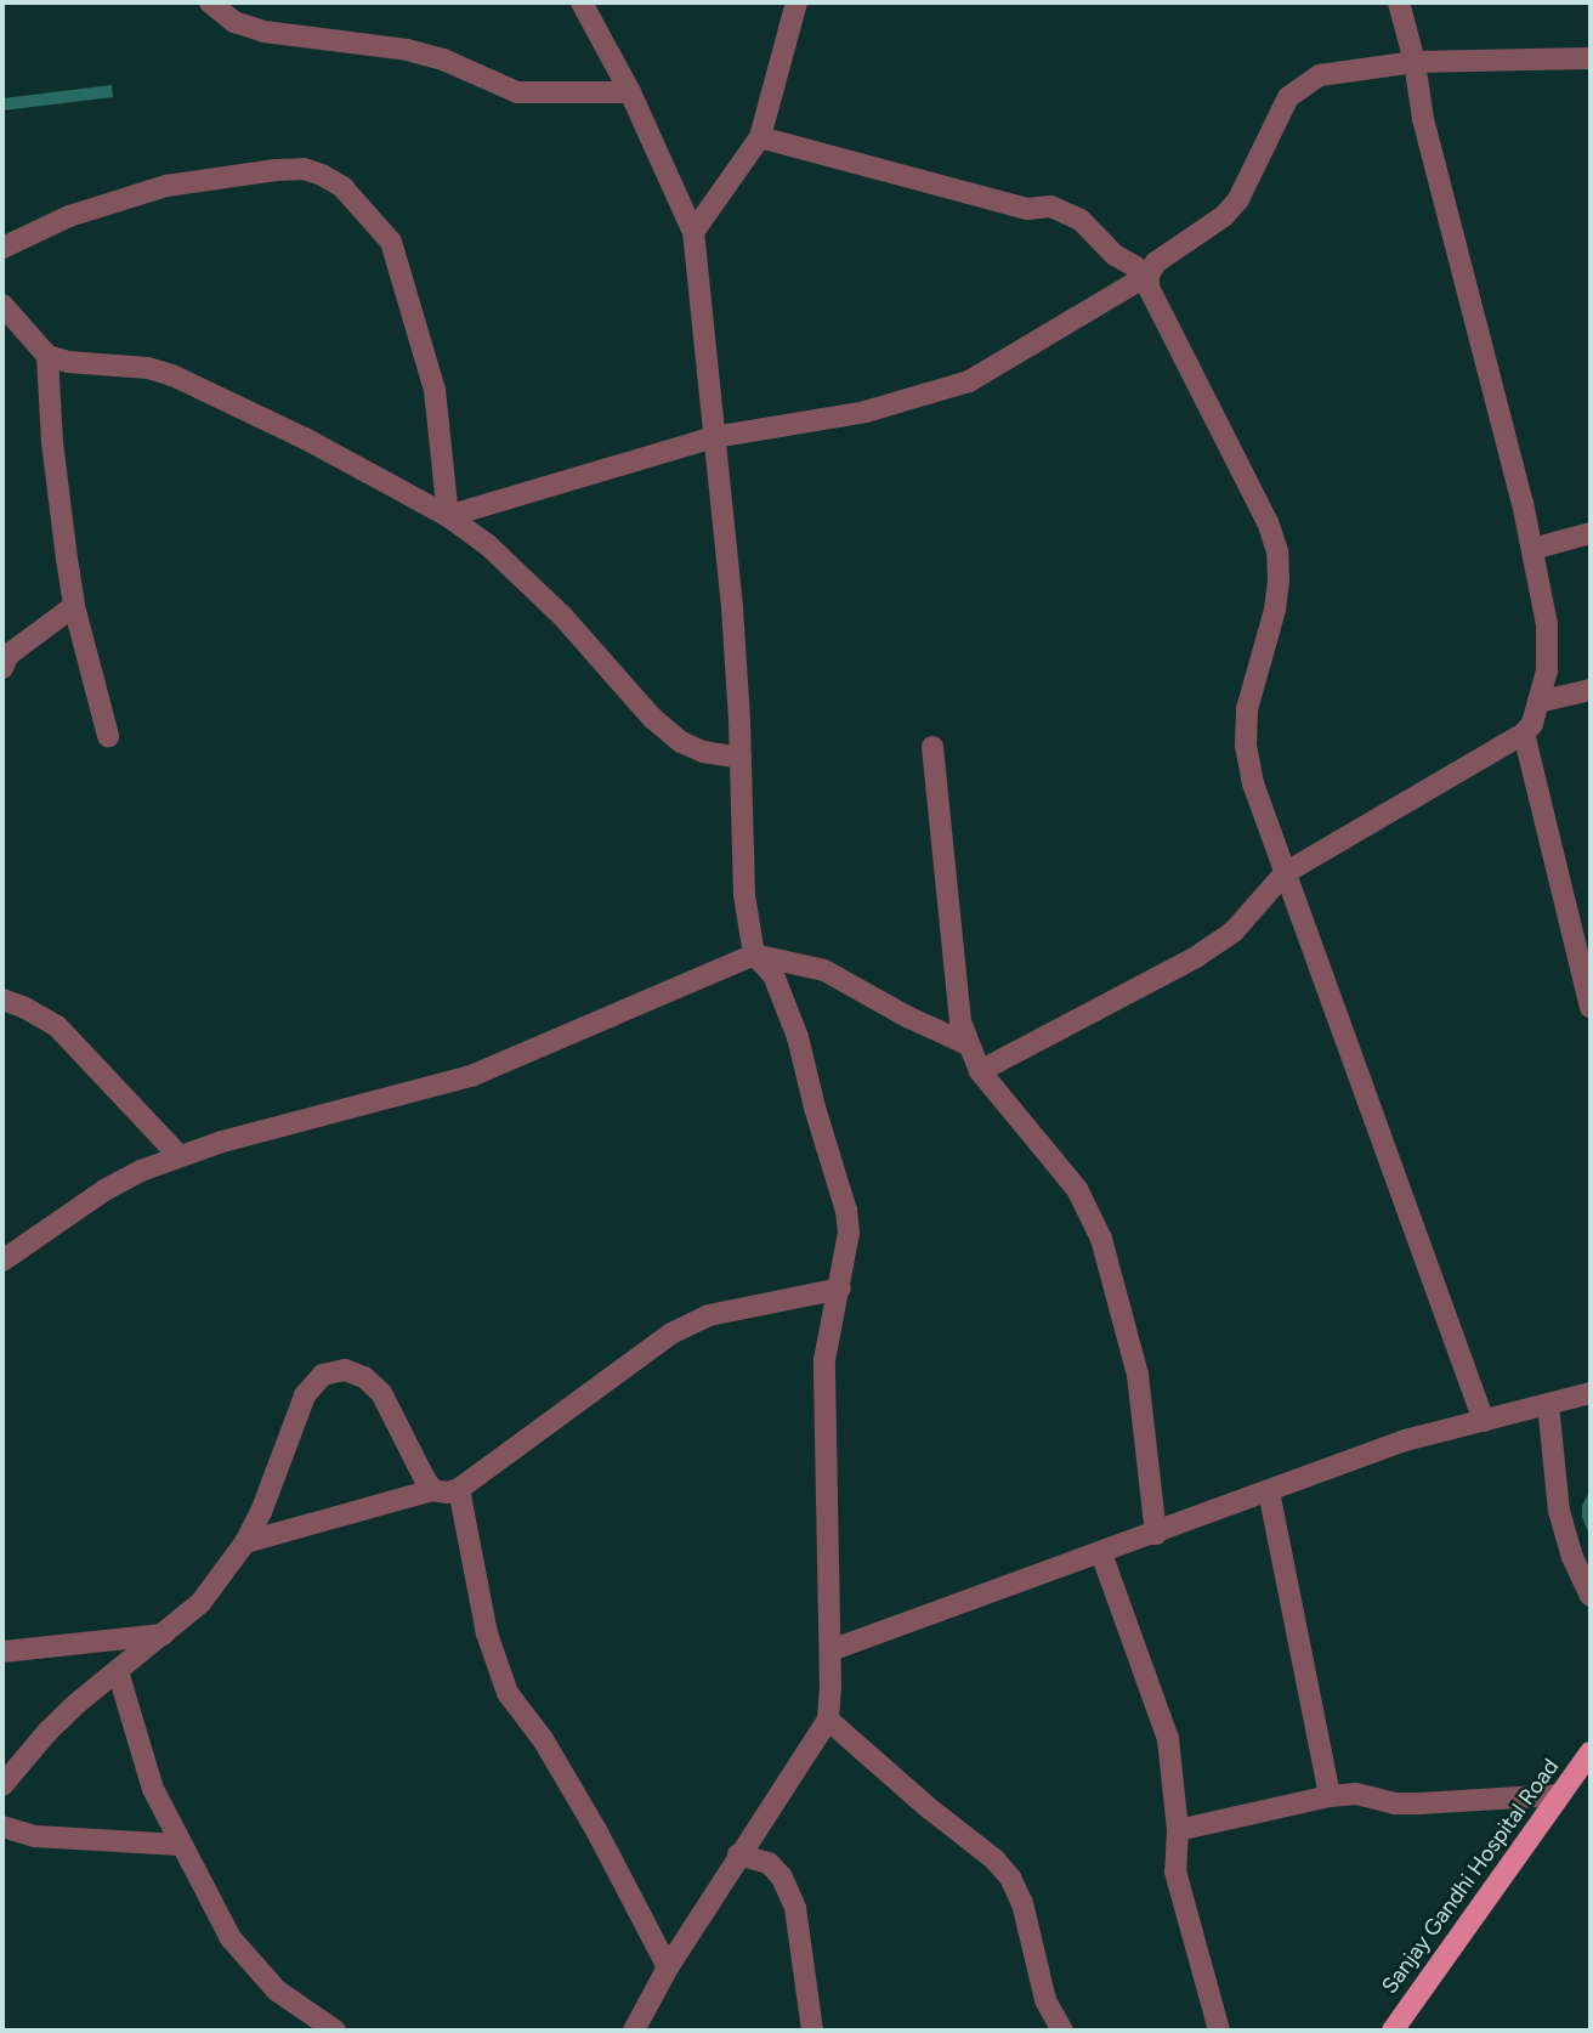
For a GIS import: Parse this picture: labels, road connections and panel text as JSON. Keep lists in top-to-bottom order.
{
  "streets": {
    "main road": ["Sanjay Gandhi Hospital Road"]
  }
}
